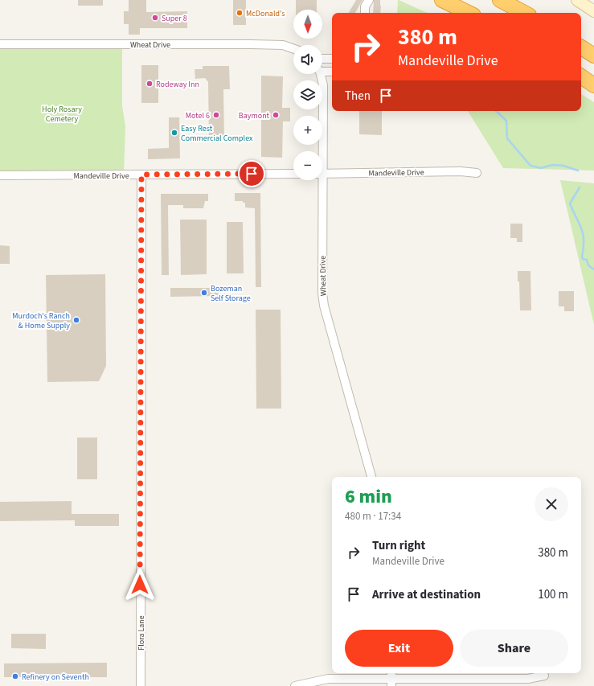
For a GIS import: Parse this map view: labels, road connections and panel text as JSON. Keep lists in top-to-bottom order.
{
  "streets": {
    "street": ["Wheat Drive", "Mandeville Drive", "Flora Lane"]
  },
  "crossings": [
    ["Mandeville Drive", "Flora Lane"]
  ],
  "parks": ["Holy Rosary Cemetery"],
  "places": [
    "McDonald's",
    "Super 8",
    "Rodeway Inn",
    "Motel 6",
    "Baymont",
    "Easy Rest Commercial Complex",
    "Bozeman Self Storage",
    "Murdoch's Ranch & Home Supply",
    "Refinery on Seventh"
  ],
  "north": "bottom",
  "page": {
    "map_buttons": ["+", "−"],
    "turn": ["380 m", "Mandeville Drive"],
    "then": "Then",
    "heading": ["6 min", "480 m · 17:34"],
    "list": [
      {
        "name": "Turn right",
        "note": "Mandeville Drive",
        "value": "380 m"
      },
      {
        "name": "Arrive at destination",
        "value": "100 m"
      }
    ],
    "buttons": ["Exit", "Share"]
  }
}
